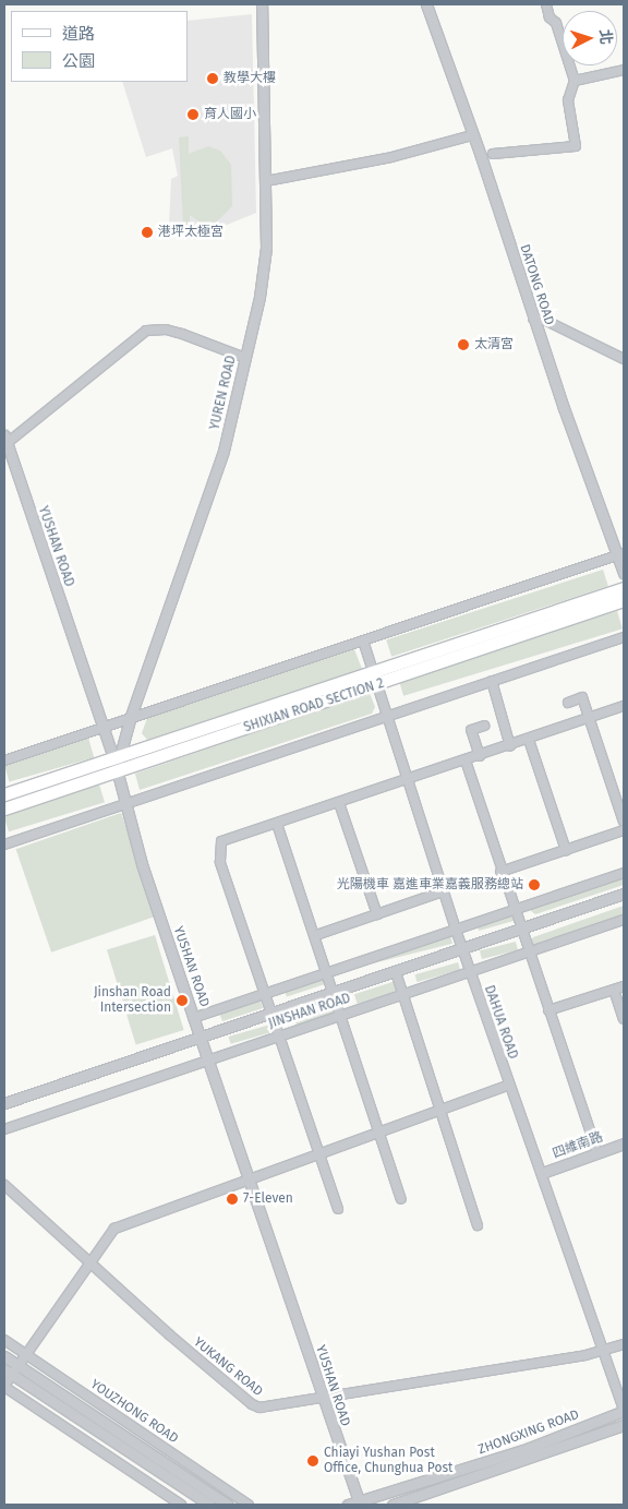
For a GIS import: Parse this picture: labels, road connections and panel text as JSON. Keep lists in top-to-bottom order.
{
  "streets": {
    "main road": ["SHIXIAN ROAD SECTION 2"],
    "street": [
      "DATONG ROAD",
      "YUREN ROAD",
      "YUSHAN ROAD",
      "JINSHAN ROAD",
      "DAHUA ROAD",
      "四維南路",
      "YUKANG ROAD",
      "YOUZHONG ROAD",
      "ZHONGXING ROAD"
    ]
  },
  "crossings": [
    ["YUREN ROAD", "YUSHAN ROAD"],
    ["YUREN ROAD", "SHIXIAN ROAD SECTION 2"],
    ["YUSHAN ROAD", "SHIXIAN ROAD SECTION 2"],
    ["YUSHAN ROAD", "JINSHAN ROAD"],
    ["YUSHAN ROAD", "YUKANG ROAD"],
    ["YUSHAN ROAD", "ZHONGXING ROAD"],
    ["SHIXIAN ROAD SECTION 2", "DAHUA ROAD"],
    ["JINSHAN ROAD", "DAHUA ROAD"],
    ["DAHUA ROAD", "四維南路"],
    ["DAHUA ROAD", "YUKANG ROAD"],
    ["DAHUA ROAD", "ZHONGXING ROAD"]
  ],
  "places": [
    "教學大樓",
    "育人國小",
    "港坪太極宮",
    "太清宮",
    "光陽機車 嘉進車業嘉義服務總站",
    "Jinshan Road Intersection",
    "7-Eleven",
    "Chiayi Yushan Post Office, Chunghua Post"
  ],
  "legend": ["道路", "公園"],
  "north": "right"
}
